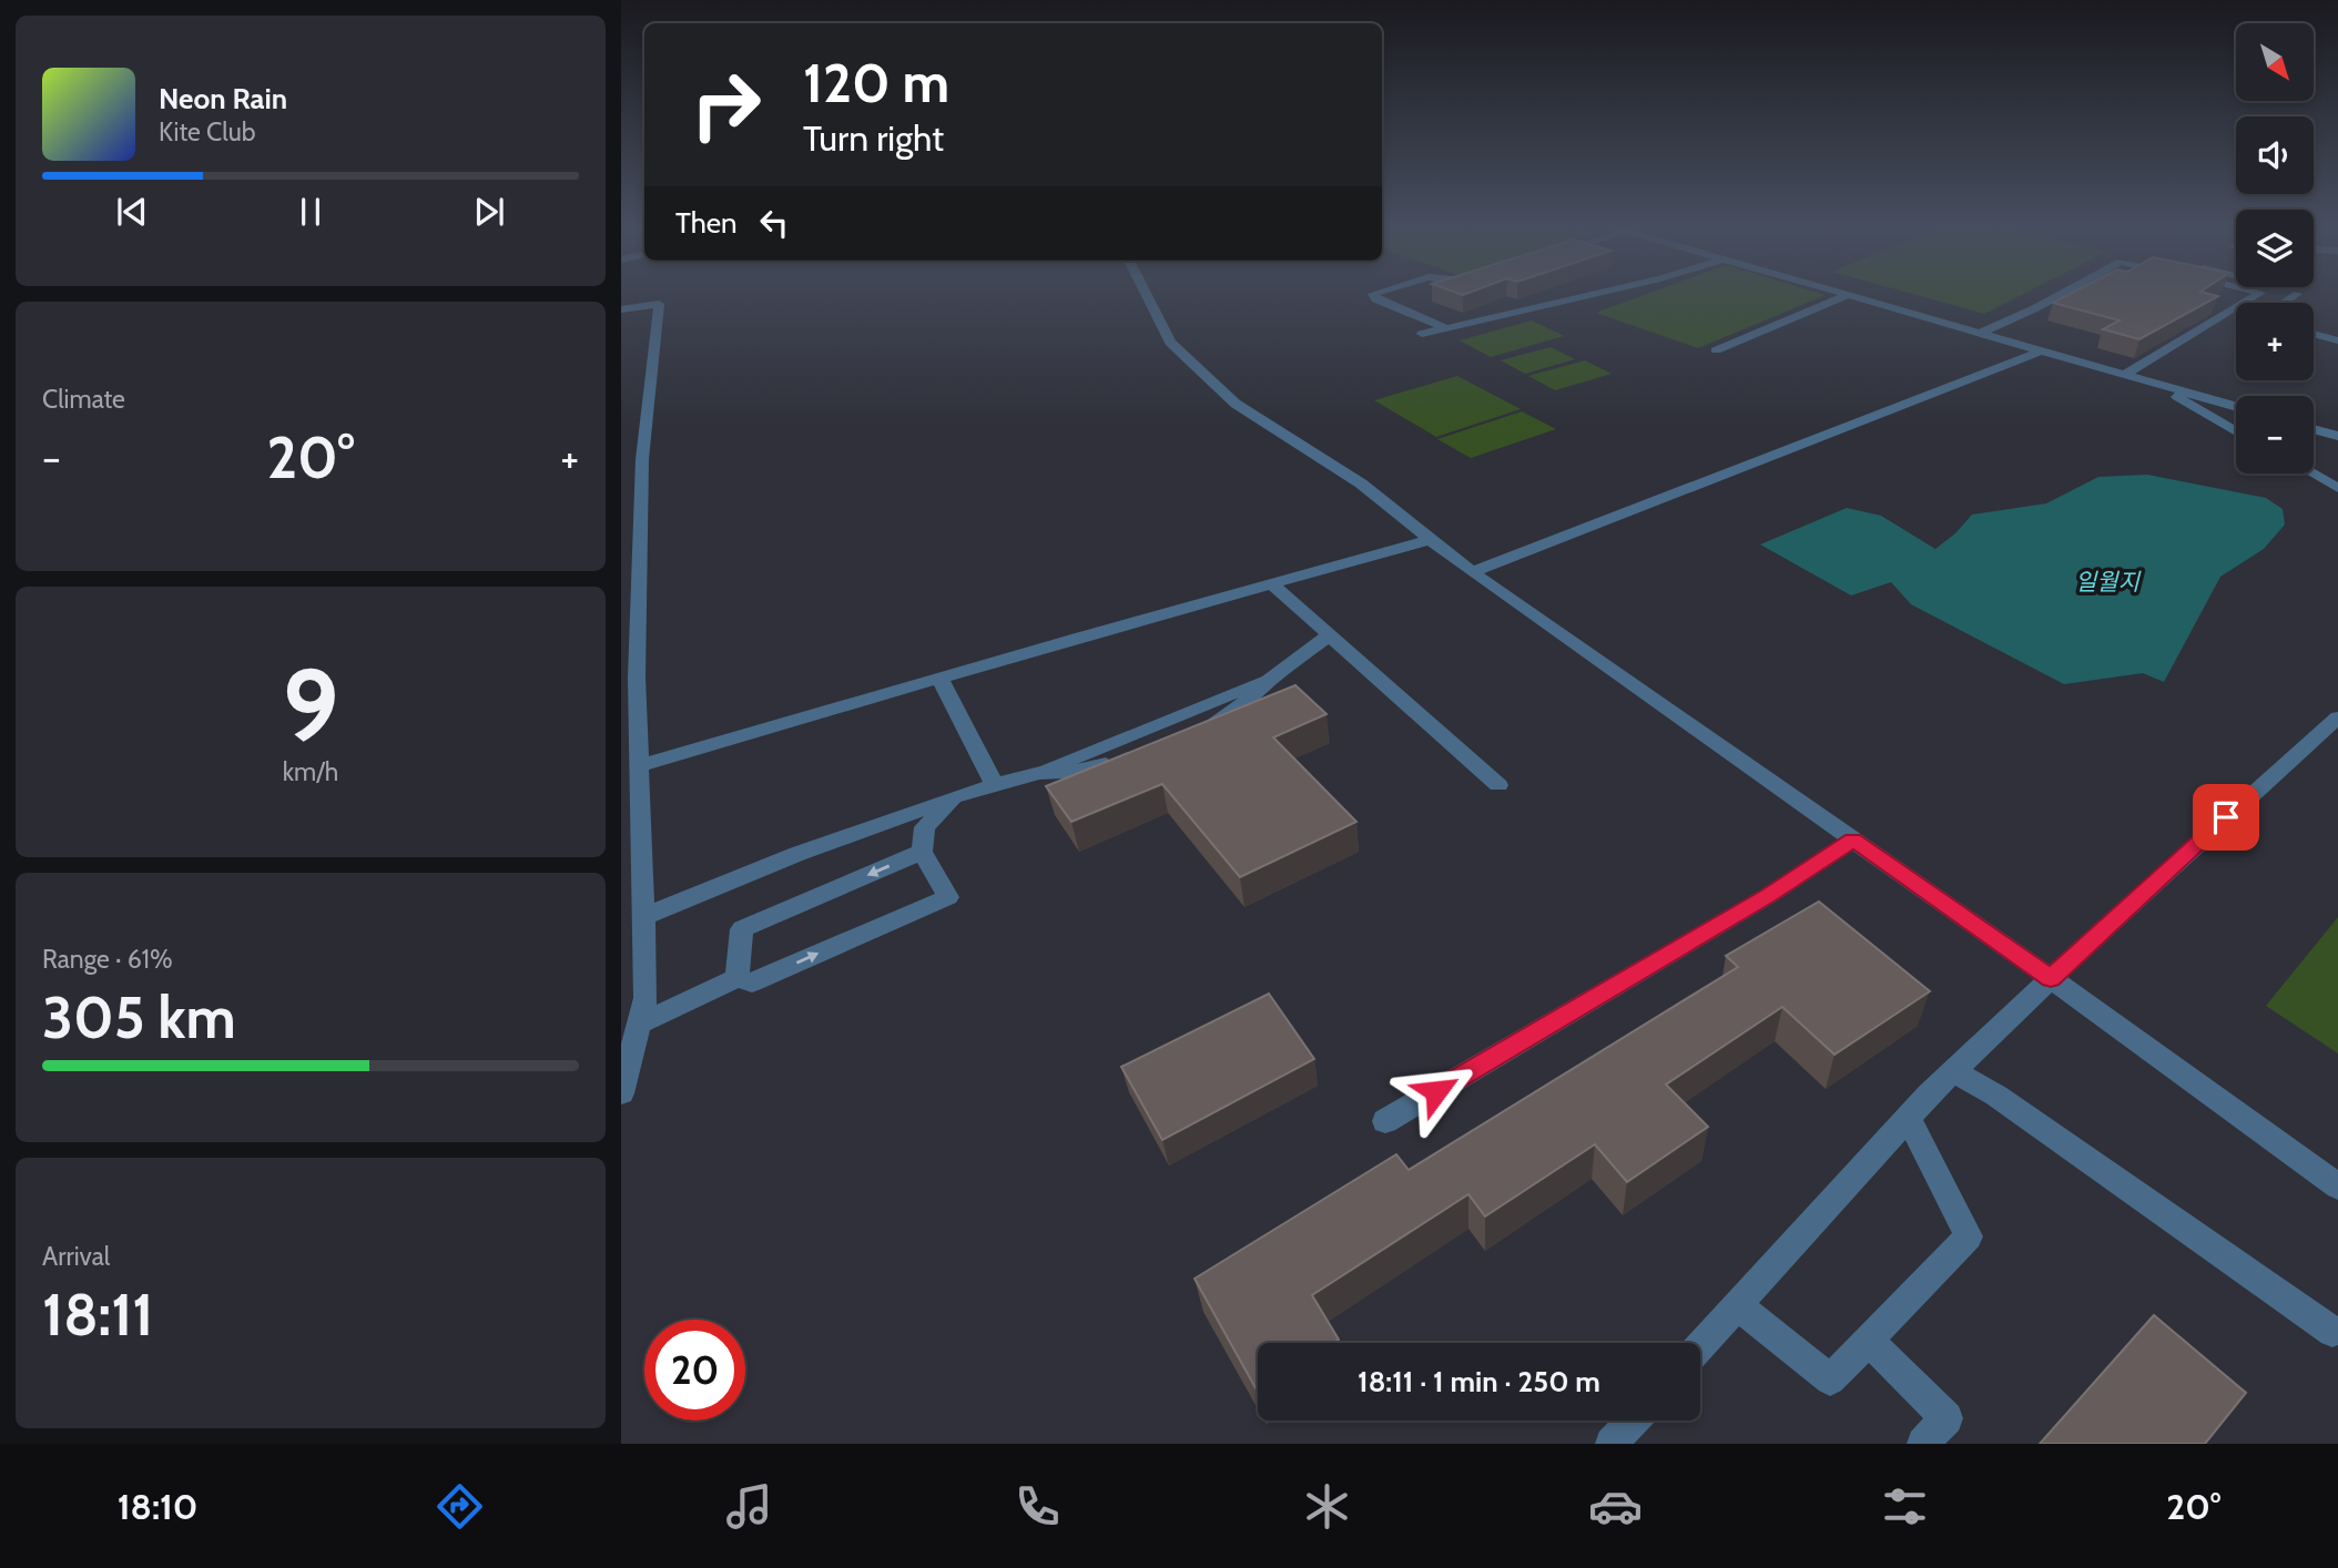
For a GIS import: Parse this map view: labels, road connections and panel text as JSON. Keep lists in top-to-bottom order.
{
  "water": ["일월지"],
  "north": "bottom right",
  "page": {
    "map_buttons": ["+", "−"],
    "turn": ["120 m", "Turn right"],
    "song": ["Neon Rain", "Kite Club"],
    "then": "Then",
    "tile": [
      "Climate",
      ["9", "km/h"],
      ["Range · 61%", "305 km"],
      ["Arrival", "18:11"]
    ],
    "heat": ["−", "20°", "+"],
    "limit": "20",
    "trip": "18:11 · 1 min · 250 m",
    "tabs": ["18:10", "20°"]
  }
}
